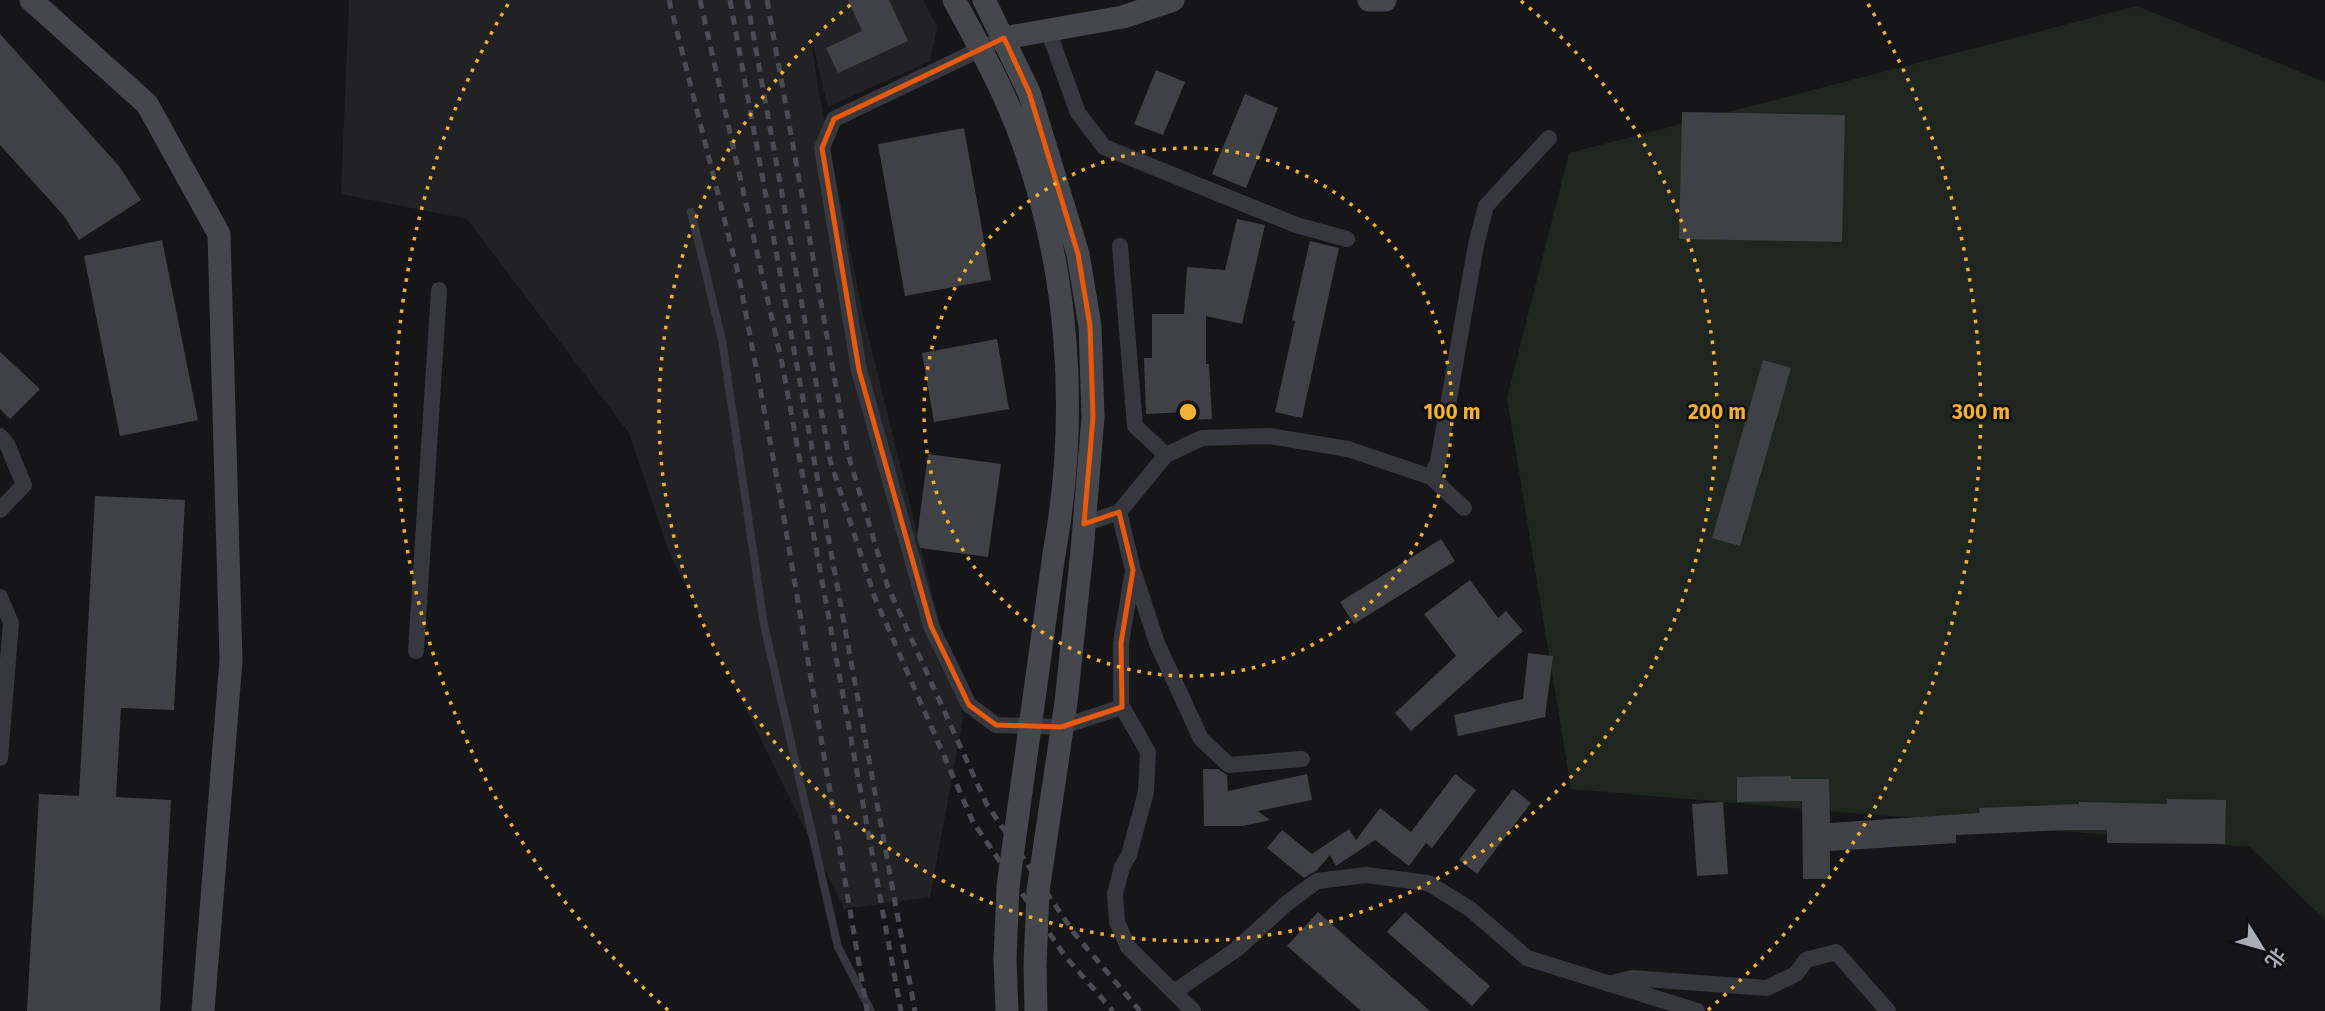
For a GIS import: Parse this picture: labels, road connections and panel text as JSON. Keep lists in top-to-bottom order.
{
  "north": "bottom right",
  "rings": ["100 m", "200 m", "300 m"]
}
